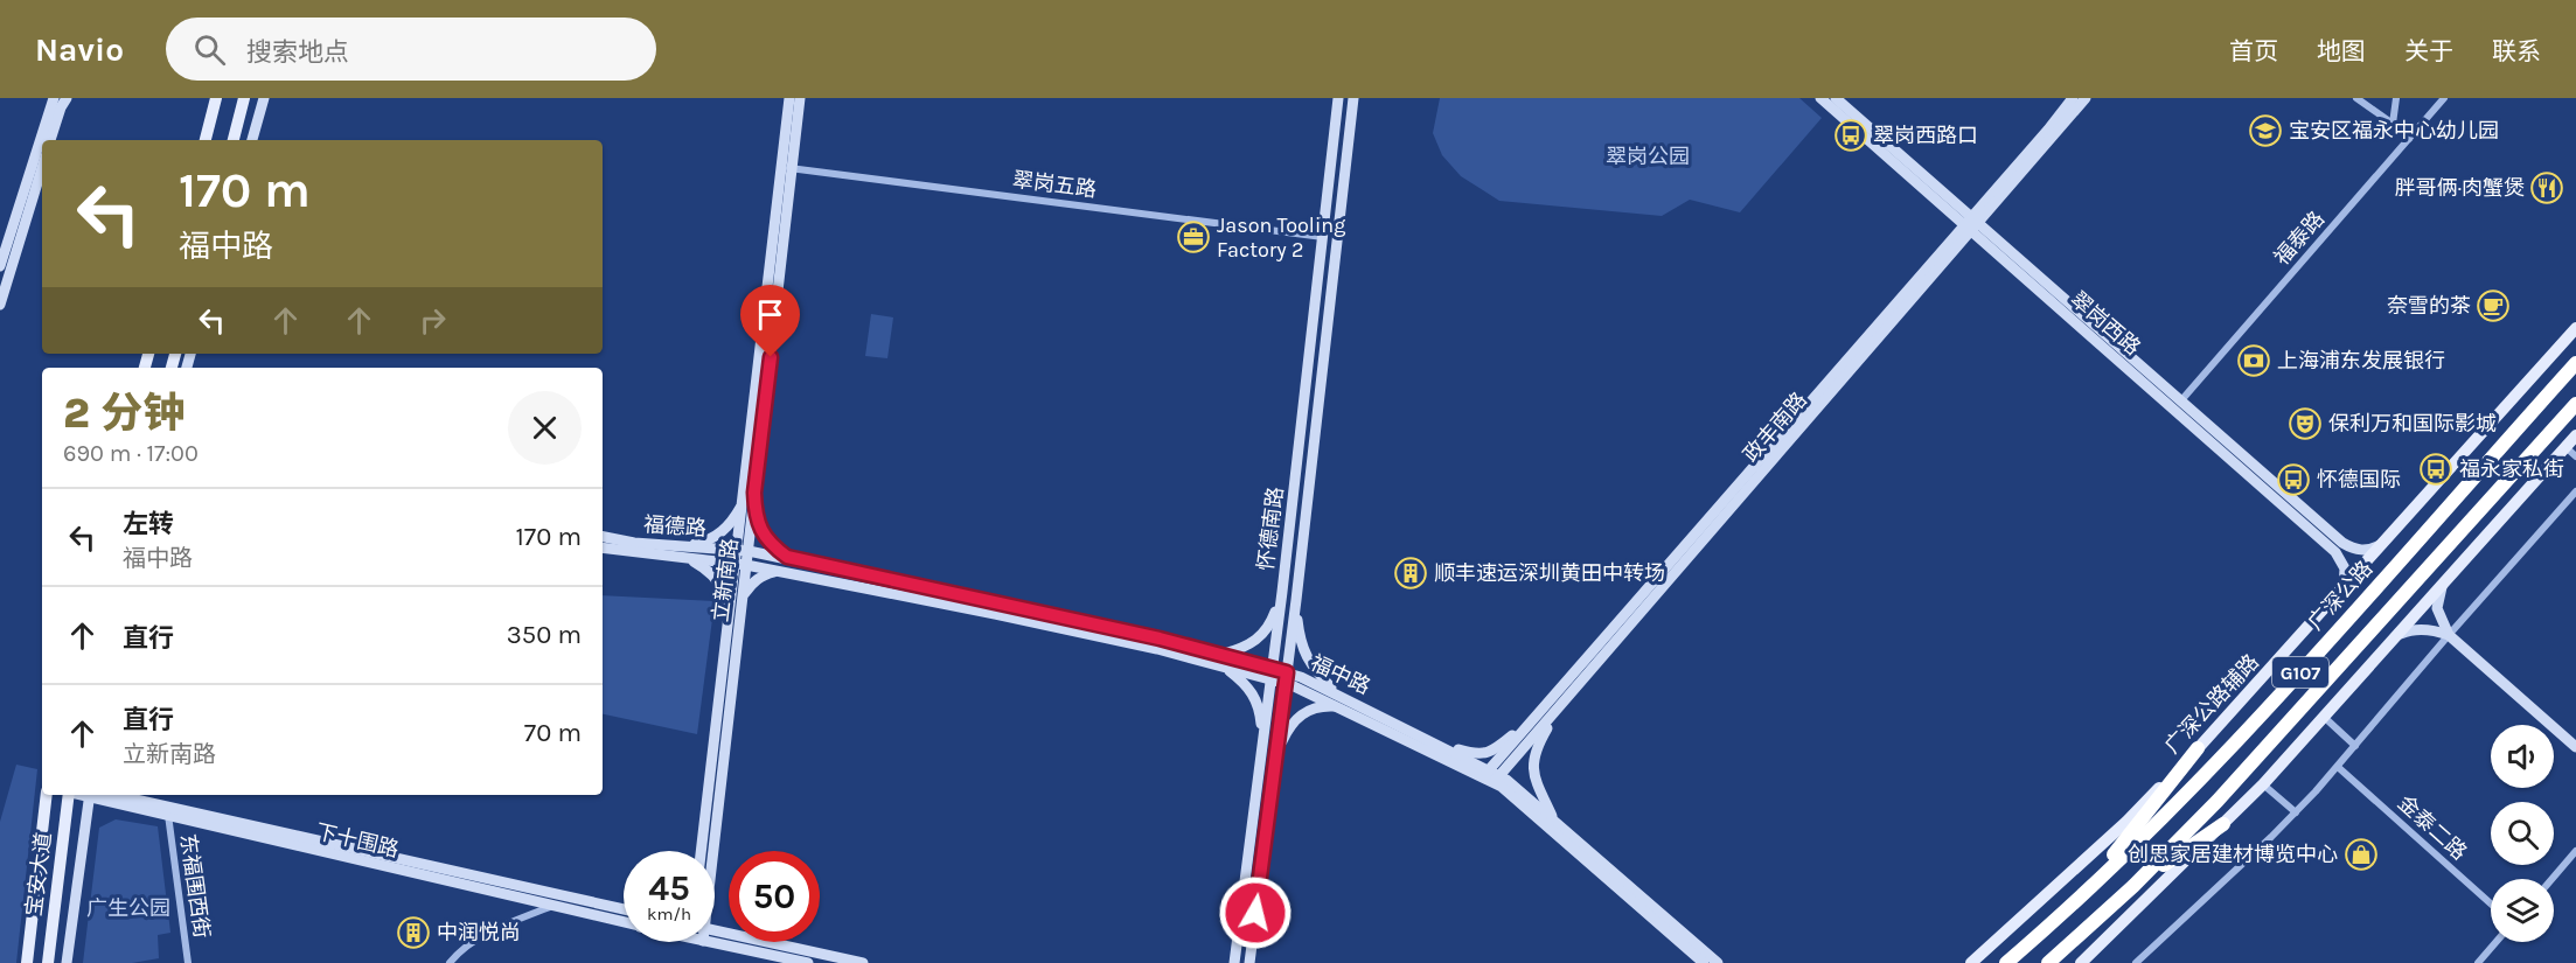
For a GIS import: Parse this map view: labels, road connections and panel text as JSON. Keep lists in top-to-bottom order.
{
  "streets": {
    "highway": ["广深公路", "G107"],
    "main road": [
      "翠岗西路",
      "政丰南路",
      "福德路",
      "怀德南路",
      "立新南路",
      "福中路",
      "广深公路辅路",
      "下十围路",
      "宝安大道"
    ],
    "street": [
      "翠岗五路",
      "福泰路",
      "金泰二路",
      "东福围西街"
    ]
  },
  "crossings": [
    ["翠岗五路", "怀德南路"],
    ["翠岗五路", "立新南路"],
    ["福泰路", "翠岗西路"],
    ["翠岗西路", "政丰南路"],
    ["翠岗西路", "广深公路辅路"],
    ["政丰南路", "福中路"],
    ["福德路", "立新南路"],
    ["福德路", "福中路"],
    ["怀德南路", "福中路"],
    ["立新南路", "福中路"],
    ["下十围路", "东福围西街"]
  ],
  "parks": ["翠岗公园", "广生公园"],
  "places": {
    "school or university": ["宝安区福永中心幼儿园"],
    "bus stop": ["翠岗西路口", "福永家私街", "怀德国际"],
    "restaurant": ["胖哥俩·肉蟹煲"],
    "office": ["Jason Tooling Factory 2"],
    "cafe": ["奈雪的茶"],
    "bank": ["上海浦东发展银行"],
    "theatre": ["保利万和国际影城"],
    "building": ["顺丰速运深圳黄田中转场", "中润悦尚"],
    "shop": ["创思家居建材博览中心"]
  },
  "page": {
    "header": "Navio",
    "search": "搜索地点",
    "nav": [
      "首页",
      "地图",
      "关于",
      "联系"
    ],
    "turn": ["170 m", "福中路"],
    "heading": ["2 分钟", "690 m · 17:00"],
    "list": [
      {
        "name": "左转",
        "note": "福中路",
        "value": "170 m"
      },
      {
        "name": "直行",
        "value": "350 m"
      },
      {
        "name": "直行",
        "note": "立新南路",
        "value": "70 m"
      }
    ],
    "speed": "45 km/h",
    "limit": "50"
  }
}
